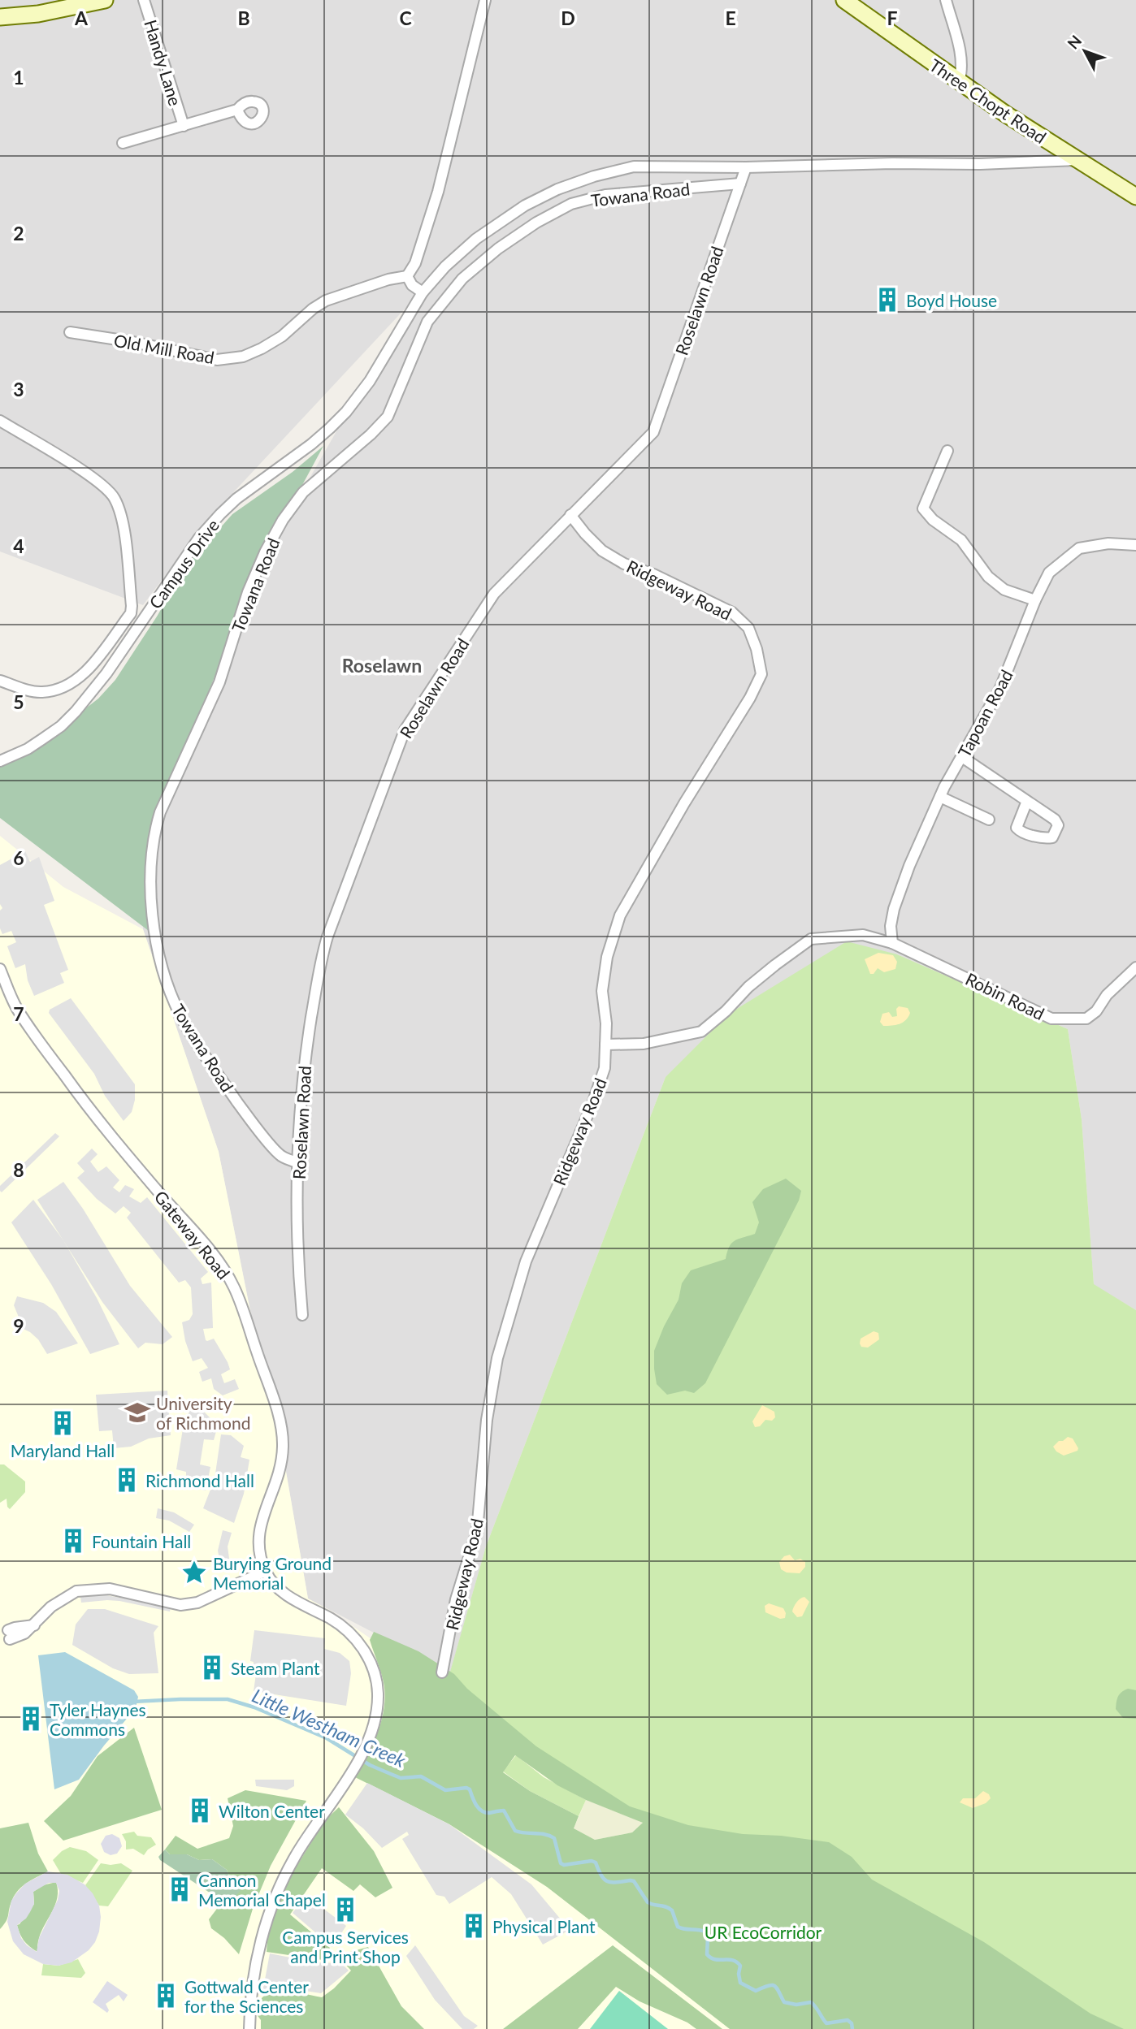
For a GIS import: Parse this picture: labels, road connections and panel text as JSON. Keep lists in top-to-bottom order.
{
  "streets": {
    "main road": ["Three Chopt Road"],
    "street": [
      "Handy Lane",
      "Towana Road",
      "Roselawn Road",
      "Old Mill Road",
      "Campus Drive",
      "Ridgeway Road",
      "Tapoan Road",
      "Robin Road",
      "Gateway Road"
    ]
  },
  "crossings": [
    ["Three Chopt Road", "Towana Road"],
    ["Towana Road", "Roselawn Road"],
    ["Towana Road", "Campus Drive"],
    ["Roselawn Road", "Ridgeway Road"],
    ["Ridgeway Road", "Robin Road"],
    ["Tapoan Road", "Robin Road"]
  ],
  "districts": ["Roselawn"],
  "water": ["Little Westham Creek"],
  "parks": ["UR EcoCorridor"],
  "places": {
    "building": [
      "Boyd House",
      "Maryland Hall",
      "Richmond Hall",
      "Fountain Hall",
      "Steam Plant",
      "Tyler Haynes Commons",
      "Wilton Center",
      "Cannon Memorial Chapel",
      "Campus Services and Print Shop",
      "Physical Plant",
      "Gottwald Center for the Sciences"
    ],
    "school or university": ["University of Richmond"],
    "place": ["Burying Ground Memorial"]
  },
  "north": "top left",
  "grid": {
    "columns": [
      "A",
      "B",
      "C",
      "D",
      "E",
      "F"
    ],
    "rows": [
      "1",
      "2",
      "3",
      "4",
      "5",
      "6",
      "7",
      "8",
      "9"
    ]
  }
}
